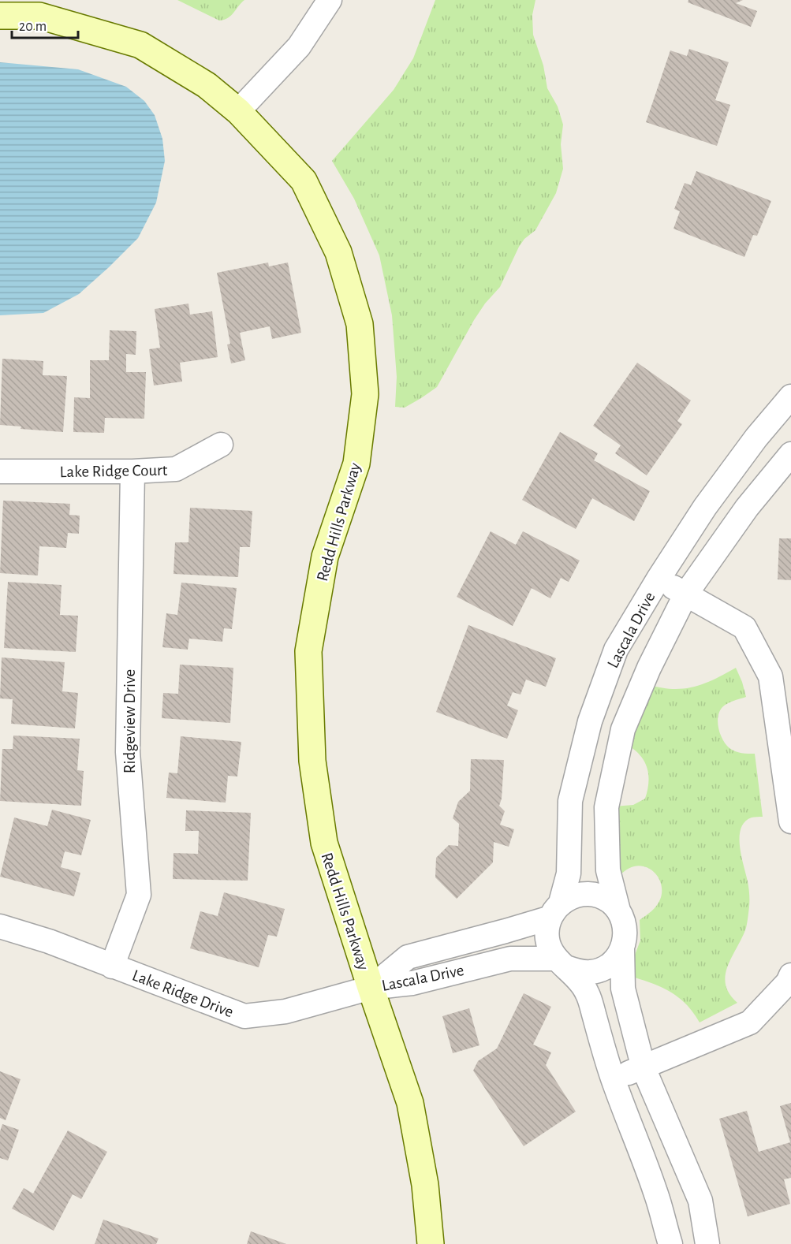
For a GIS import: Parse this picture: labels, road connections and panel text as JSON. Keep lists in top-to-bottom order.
{
  "streets": {
    "street": [
      "Lake Ridge Court",
      "Redd Hills Parkway",
      "Lascala Drive",
      "Ridgeview Drive",
      "Lake Ridge Drive"
    ]
  },
  "crossings": [
    ["Lake Ridge Court", "Ridgeview Drive"],
    ["Redd Hills Parkway", "Lascala Drive"],
    ["Redd Hills Parkway", "Lake Ridge Drive"],
    ["Lascala Drive", "Lake Ridge Drive"],
    ["Ridgeview Drive", "Lake Ridge Drive"]
  ],
  "scale_bar": "20 m"
}
